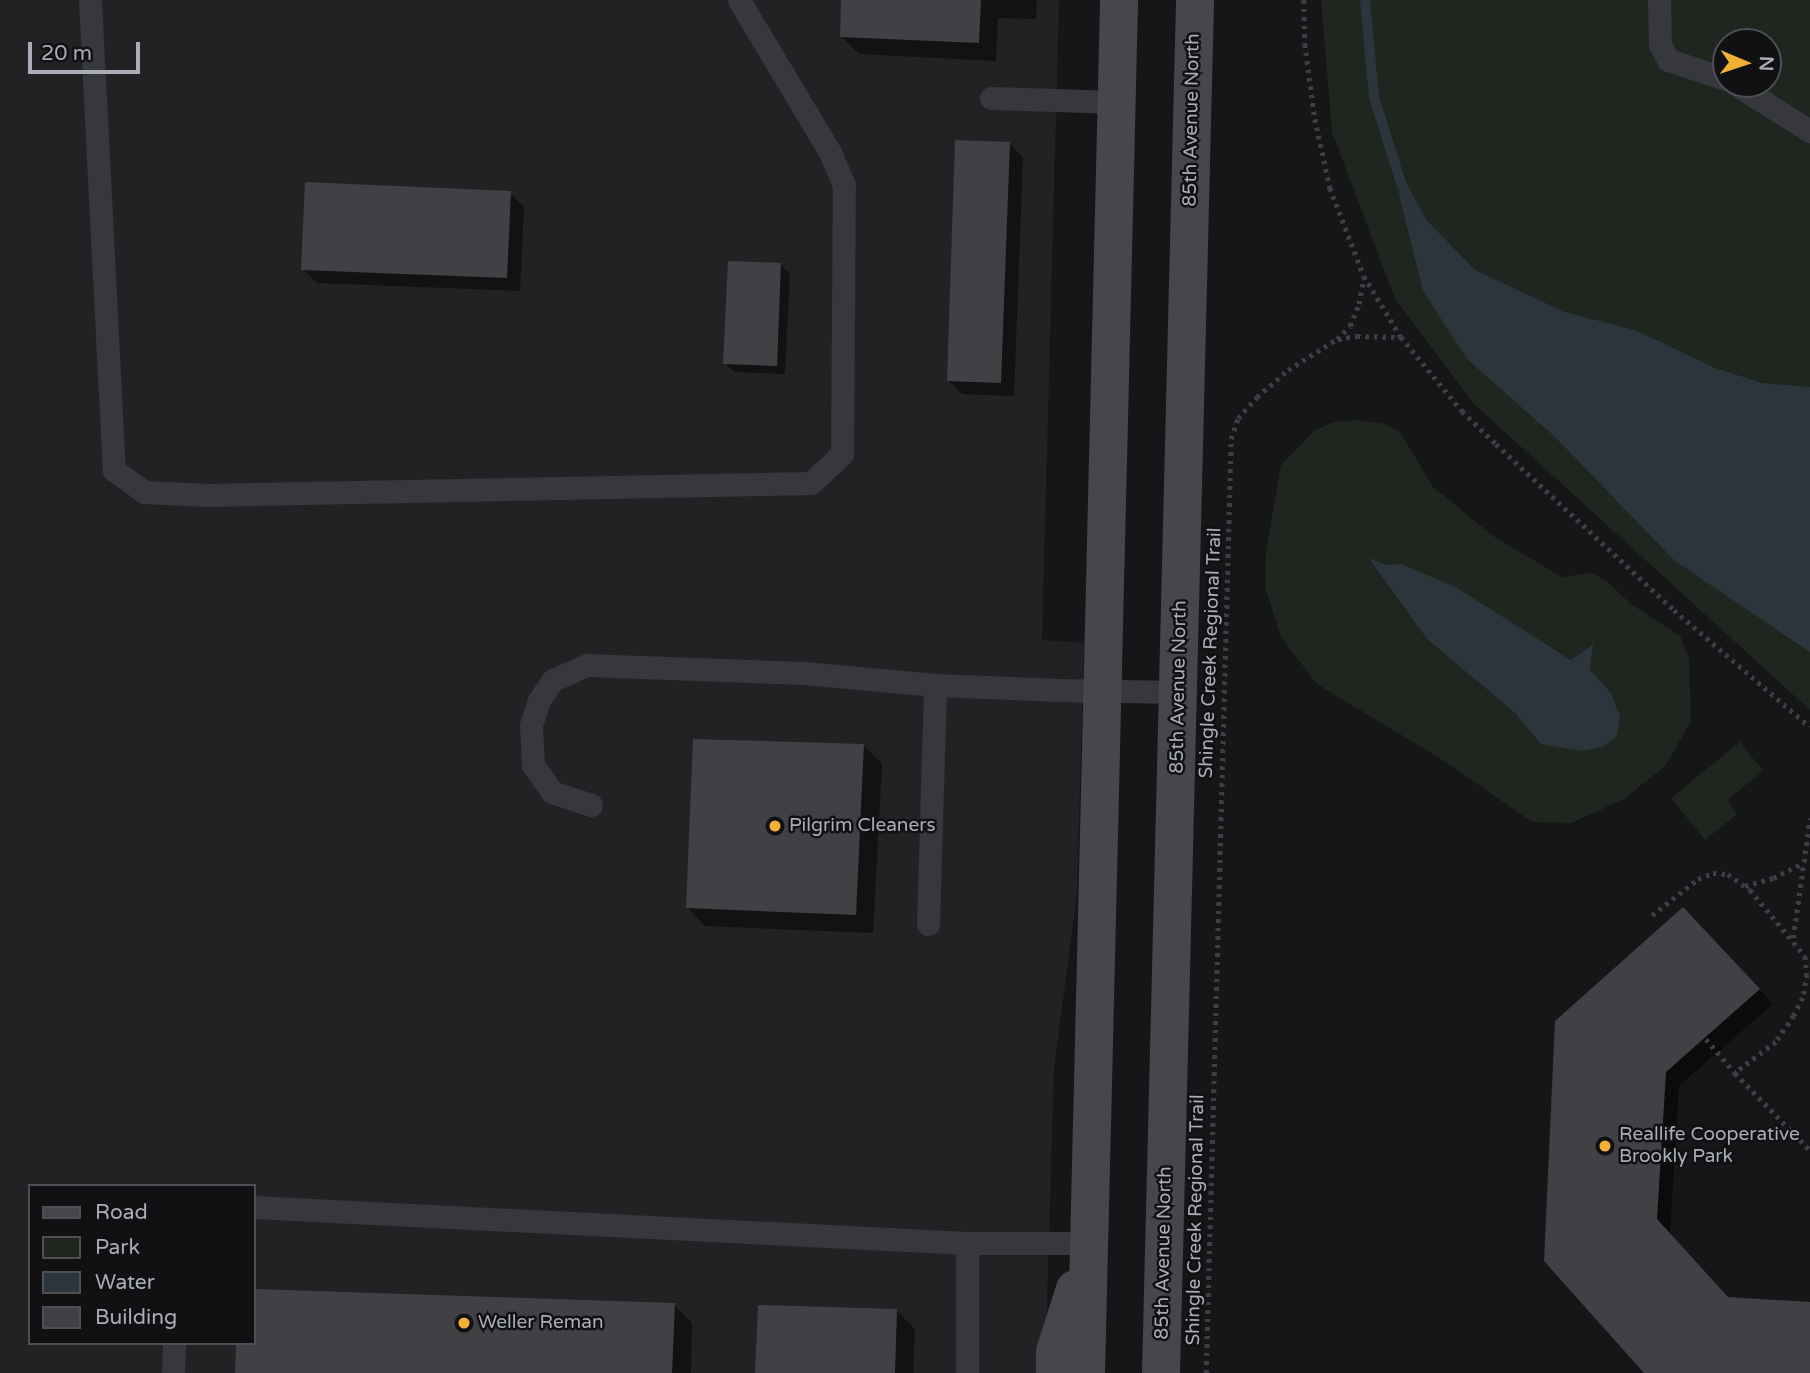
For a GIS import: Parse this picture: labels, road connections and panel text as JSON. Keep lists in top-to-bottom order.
{
  "streets": {
    "main road": ["85th Avenue North"],
    "path": ["Shingle Creek Regional Trail"]
  },
  "places": ["Pilgrim Cleaners", "Reallife Cooperative Brookly Park", "Weller Reman"],
  "legend": [
    "Road",
    "Park",
    "Water",
    "Building"
  ],
  "scale_bar": "20 m",
  "north": "right"
}
